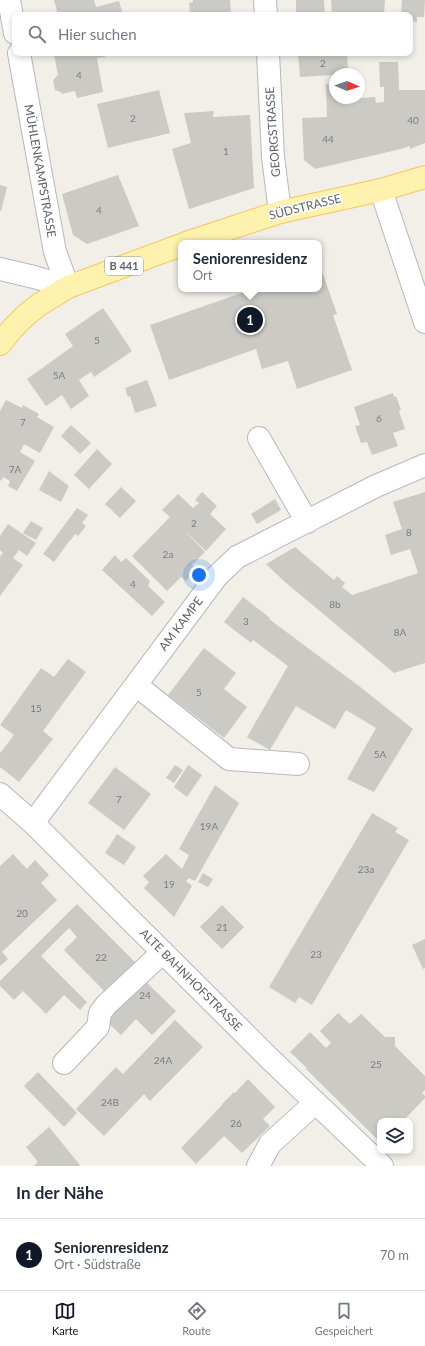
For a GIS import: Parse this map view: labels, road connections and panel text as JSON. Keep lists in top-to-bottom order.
{
  "streets": {
    "main road": ["SÜDSTRASSE", "B 441"],
    "street": [
      "GEORGSTRASSE",
      "MÜHLENKAMPSTRASSE",
      "AM KAMPE",
      "ALTE BAHNHOFSTRASSE"
    ]
  },
  "crossings": [
    ["GEORGSTRASSE", "SÜDSTRASSE"],
    ["MÜHLENKAMPSTRASSE", "B 441"],
    ["AM KAMPE", "ALTE BAHNHOFSTRASSE"]
  ],
  "house_numbers": [
    "2",
    "4",
    "2",
    "40",
    "44",
    "1",
    "4",
    "5",
    "5A",
    "6",
    "7",
    "7A",
    "2",
    "8",
    "2a",
    "4",
    "8b",
    "3",
    "8A",
    "5",
    "15",
    "5A",
    "7",
    "19A",
    "23a",
    "19",
    "20",
    "21",
    "23",
    "22",
    "24",
    "24A",
    "25",
    "24B",
    "26"
  ],
  "north": "right",
  "page": {
    "search": "Hier suchen",
    "popup": ["Seniorenresidenz", "Ort"],
    "pins": "1",
    "heading": "In der Nähe",
    "list": [
      {
        "mark": "1",
        "name": "Seniorenresidenz",
        "note": "Ort · Südstraße",
        "value": "70 m"
      }
    ],
    "nav": ["Karte", "Route", "Gespeichert"]
  }
}
